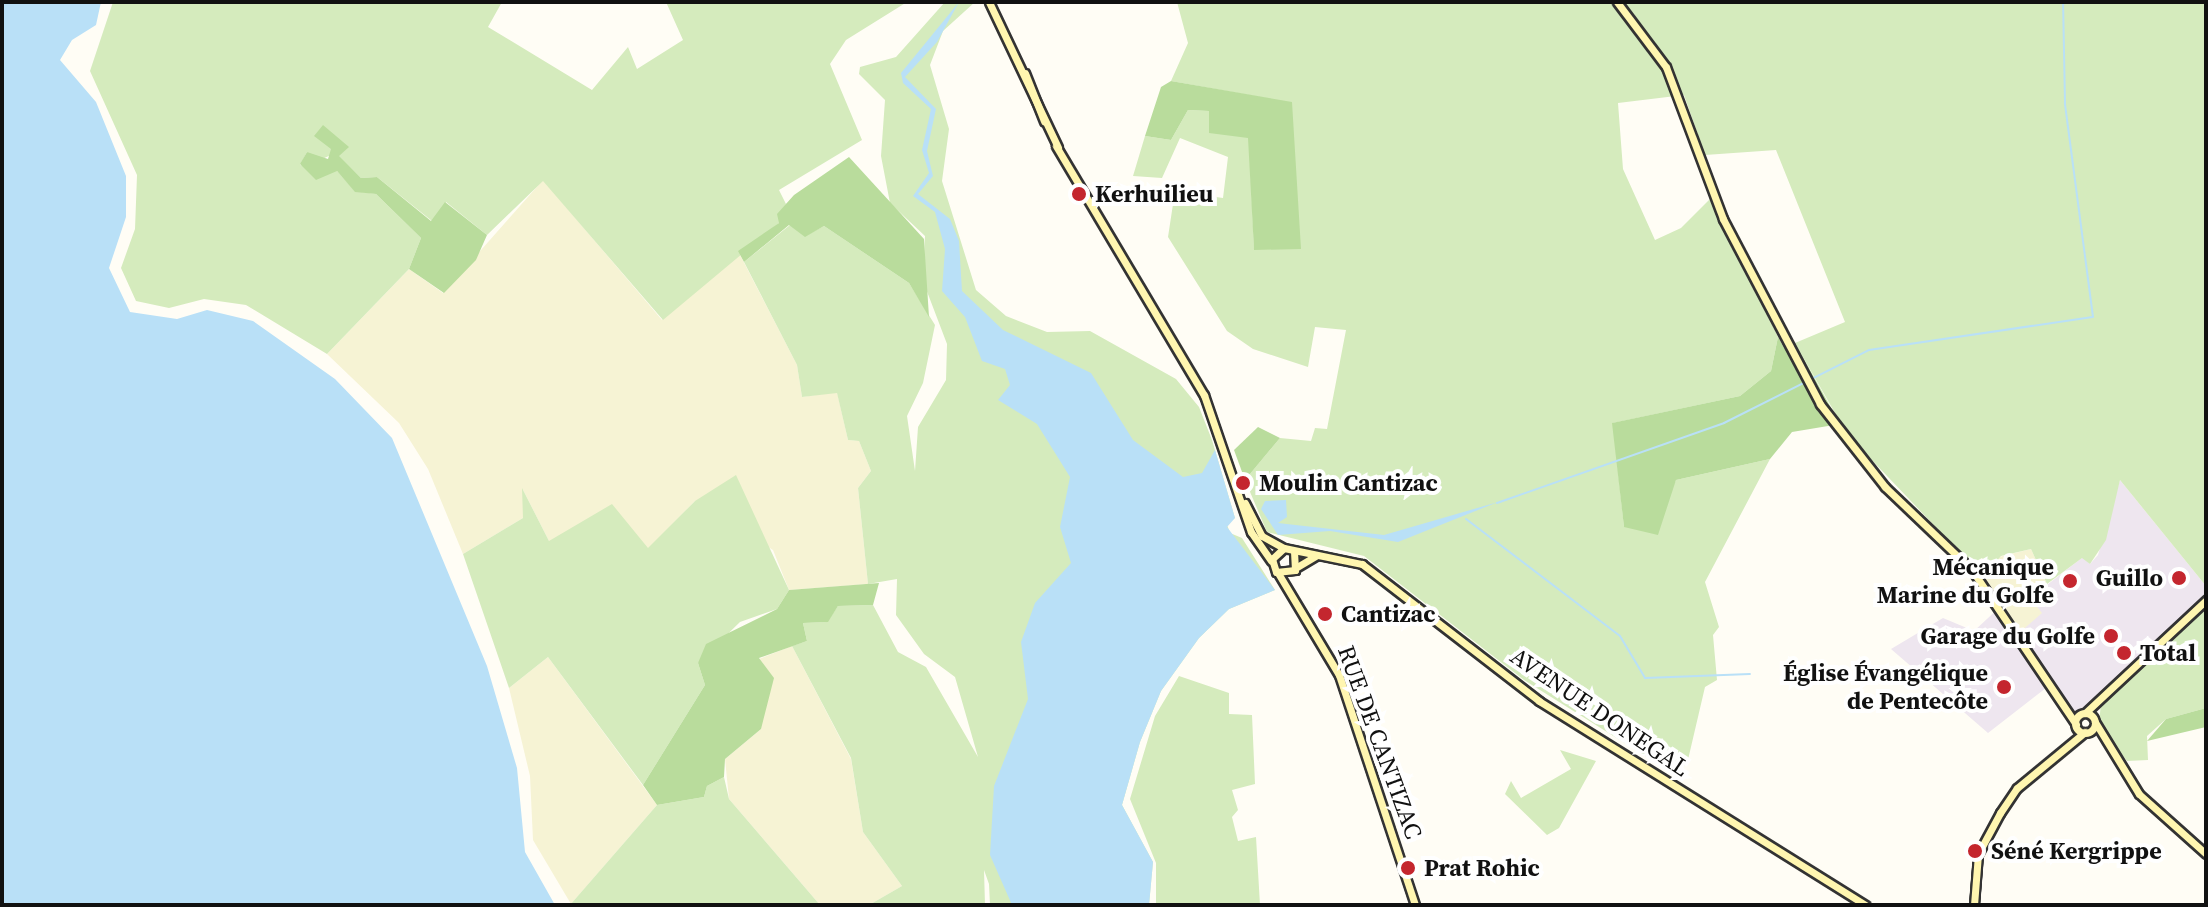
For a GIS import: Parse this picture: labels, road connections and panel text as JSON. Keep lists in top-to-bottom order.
{
  "streets": {
    "main road": ["AVENUE DONEGAL", "RUE DE CANTIZAC"]
  },
  "places": [
    "Kerhuilieu",
    "Moulin Cantizac",
    "Guillo",
    "Mécanique Marine du Golfe",
    "Cantizac",
    "Garage du Golfe",
    "Total",
    "Église Évangélique de Pentecôte",
    "Séné Kergrippe",
    "Prat Rohic"
  ]
}
